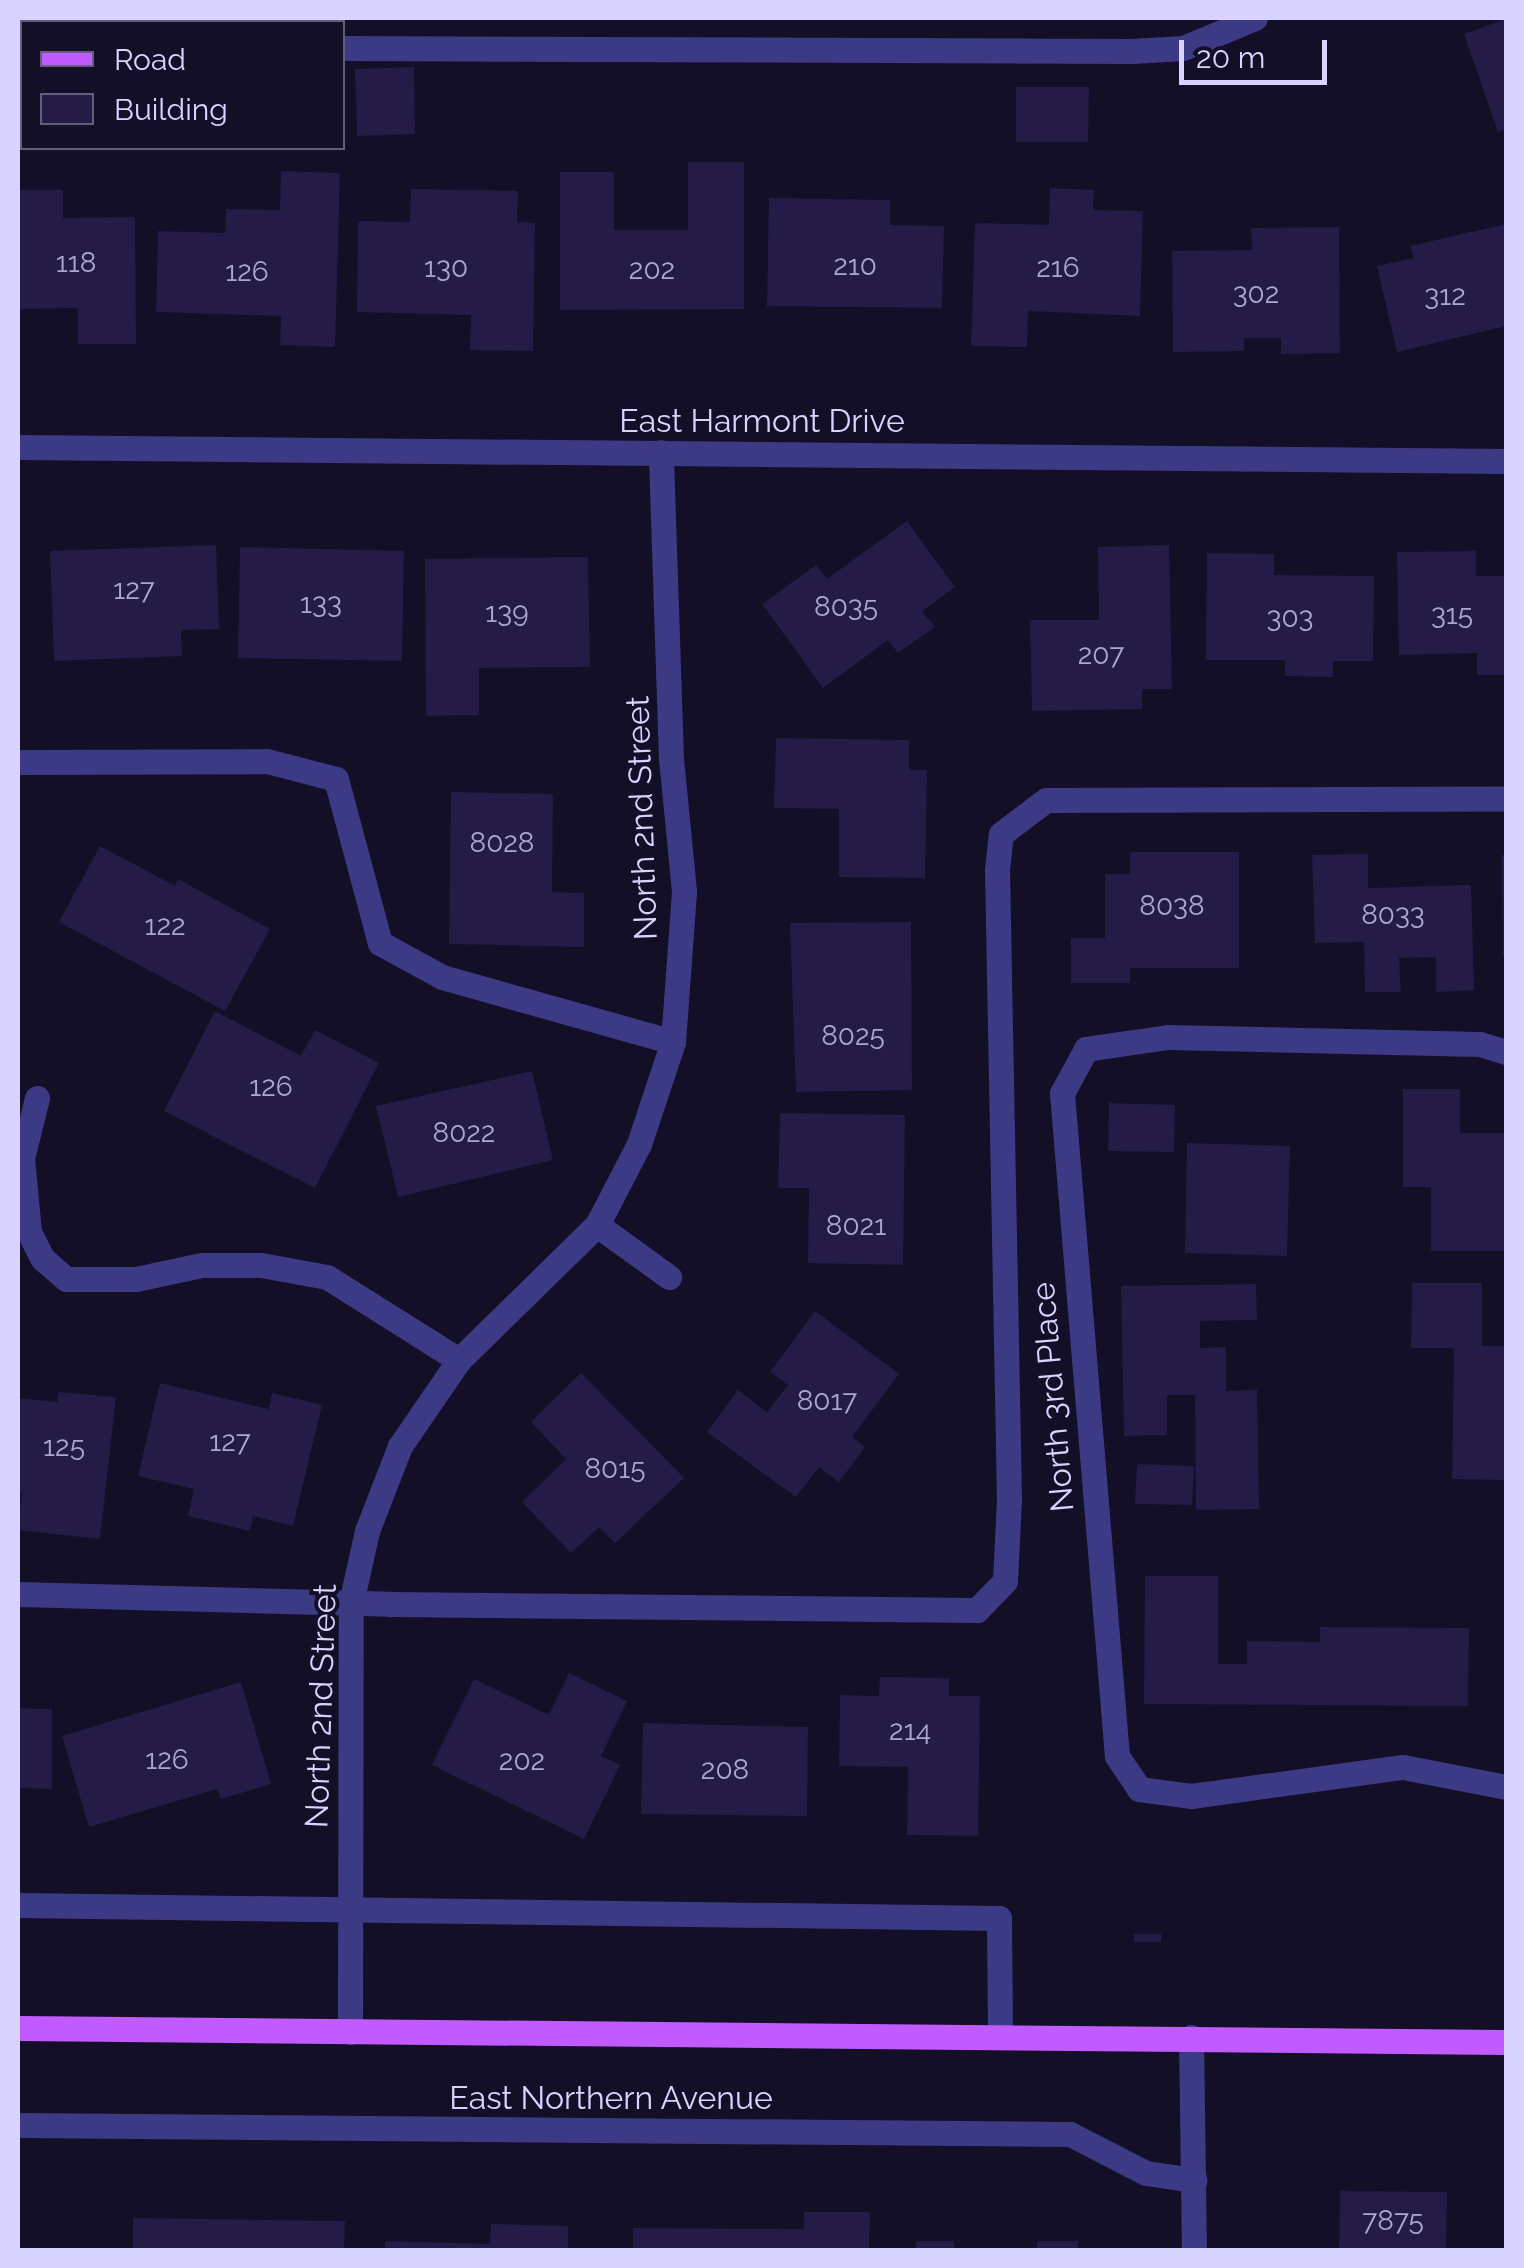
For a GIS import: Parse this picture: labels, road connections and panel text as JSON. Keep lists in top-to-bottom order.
{
  "streets": {
    "main road": ["East Northern Avenue"],
    "street": ["East Harmont Drive", "North 2nd Street", "North 3rd Place"]
  },
  "crossings": [
    ["East Harmont Drive", "North 2nd Street"],
    ["North 2nd Street", "East Northern Avenue"]
  ],
  "house_numbers": [
    "118",
    "210",
    "130",
    "216",
    "202",
    "126",
    "302",
    "312",
    "127",
    "133",
    "8035",
    "139",
    "315",
    "303",
    "207",
    "8028",
    "8038",
    "8033",
    "122",
    "8025",
    "126",
    "8022",
    "8021",
    "8017",
    "127",
    "125",
    "8015",
    "214",
    "126",
    "202",
    "208",
    "7875"
  ],
  "legend": ["Road", "Building"],
  "scale_bar": "20 m"
}
